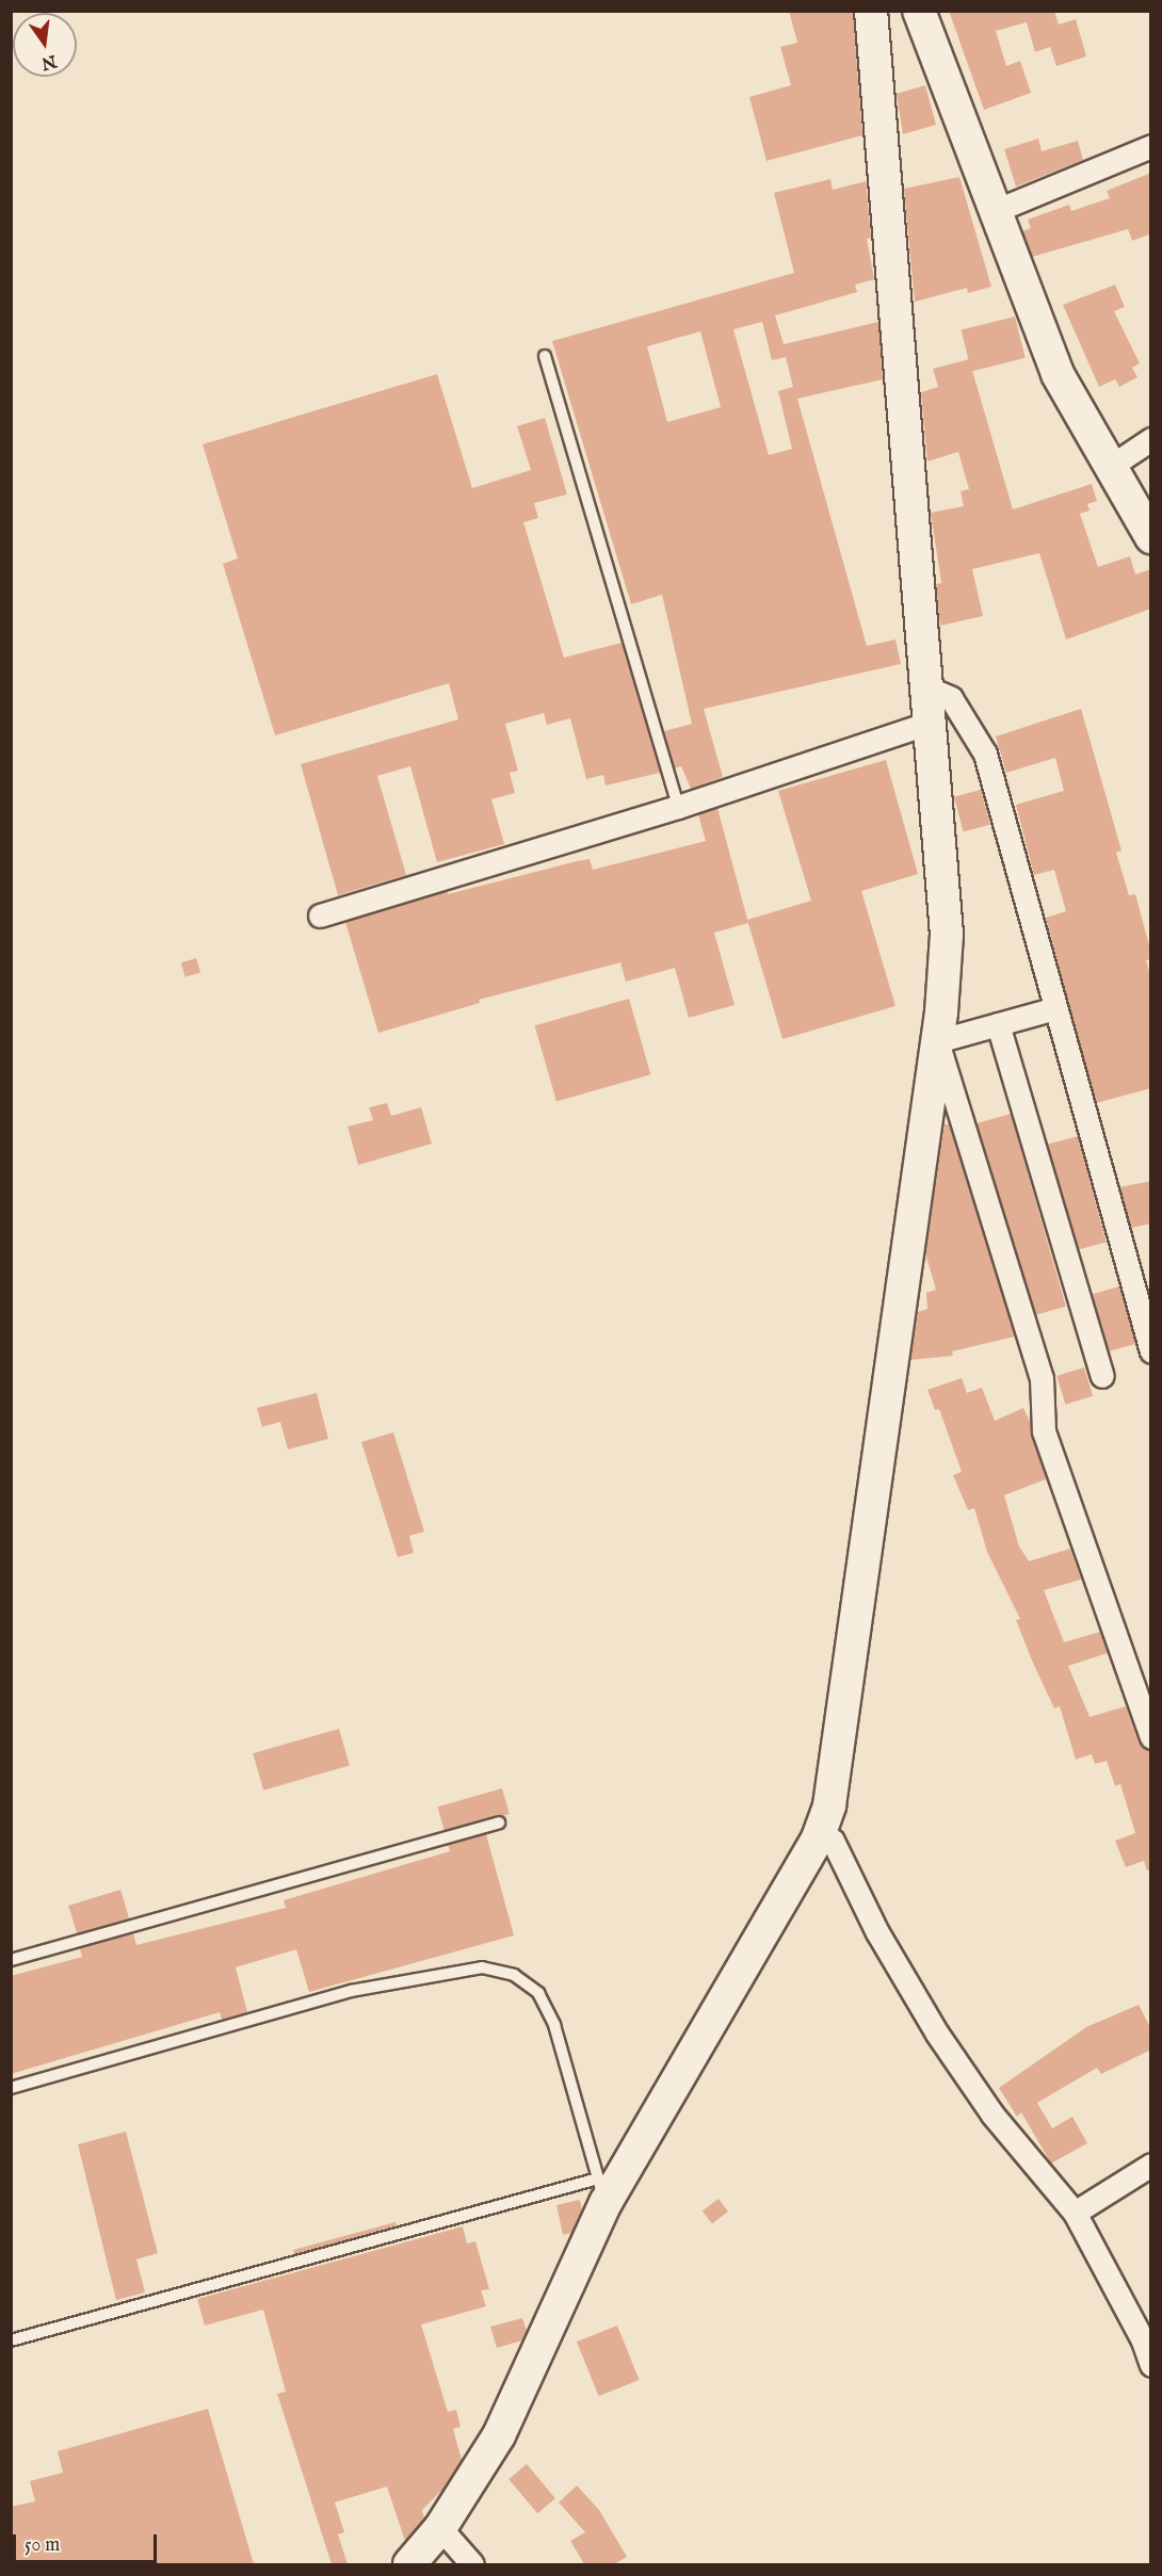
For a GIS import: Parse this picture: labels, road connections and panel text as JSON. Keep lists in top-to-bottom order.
{
  "scale_bar": "50 m",
  "north": "bottom"
}
